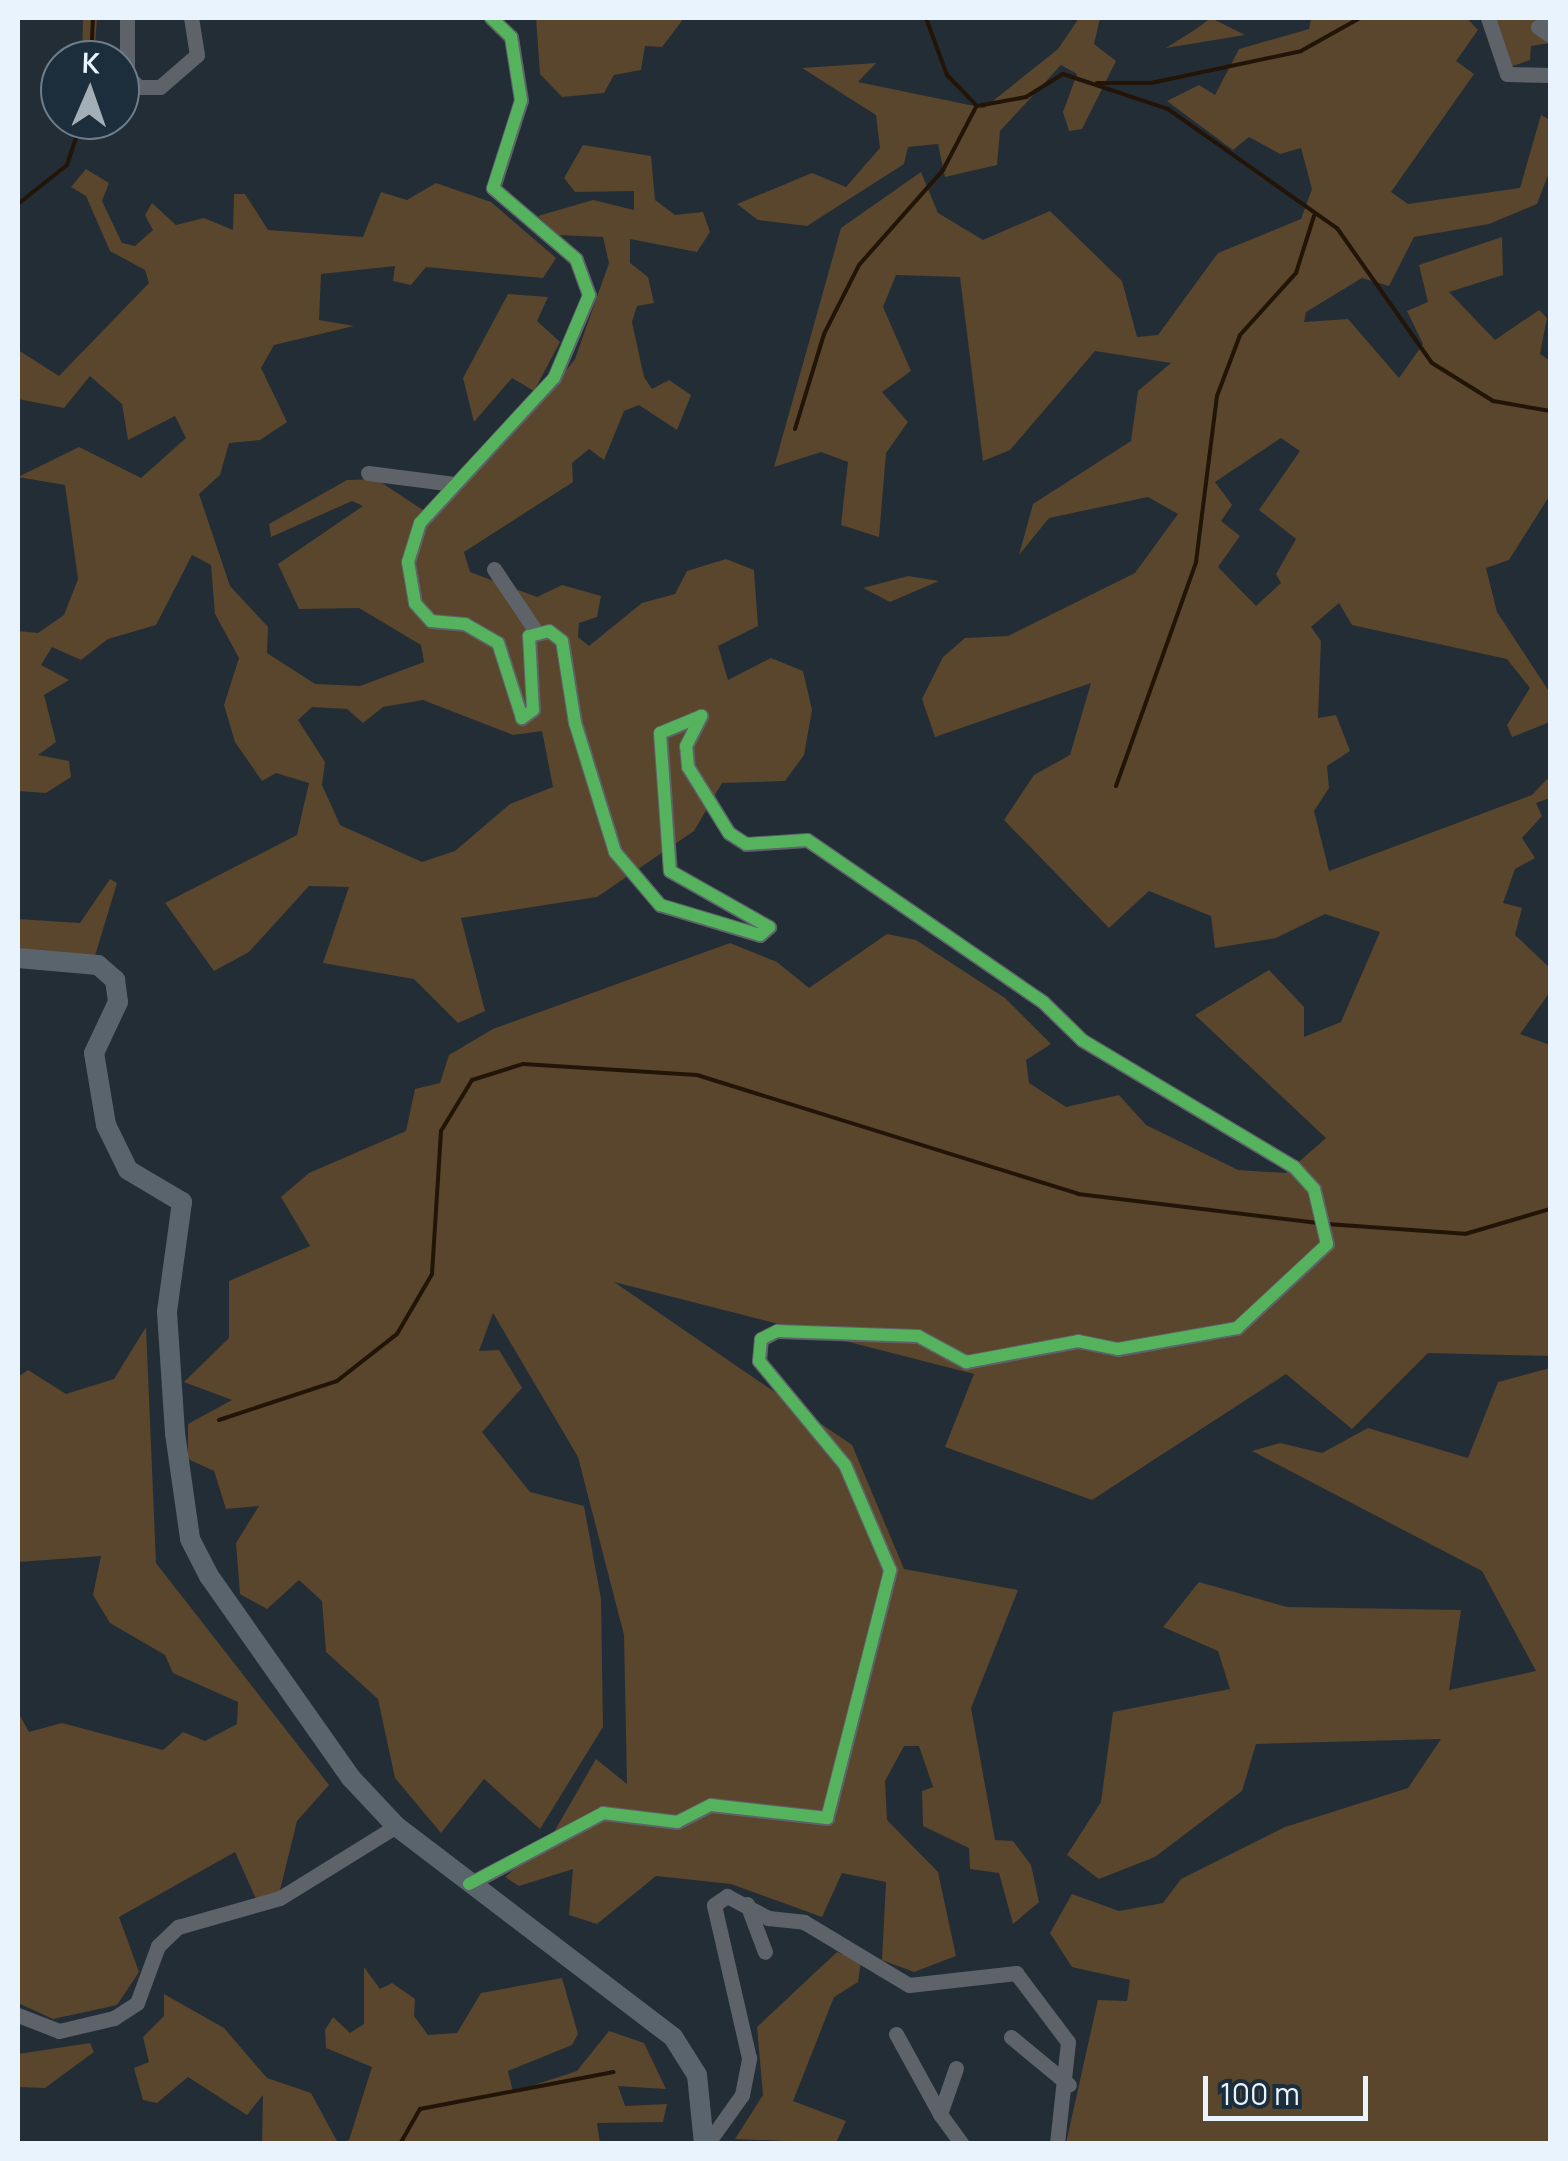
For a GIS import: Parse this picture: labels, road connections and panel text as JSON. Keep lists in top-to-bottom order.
{
  "scale_bar": "100 m",
  "north": "top"
}
